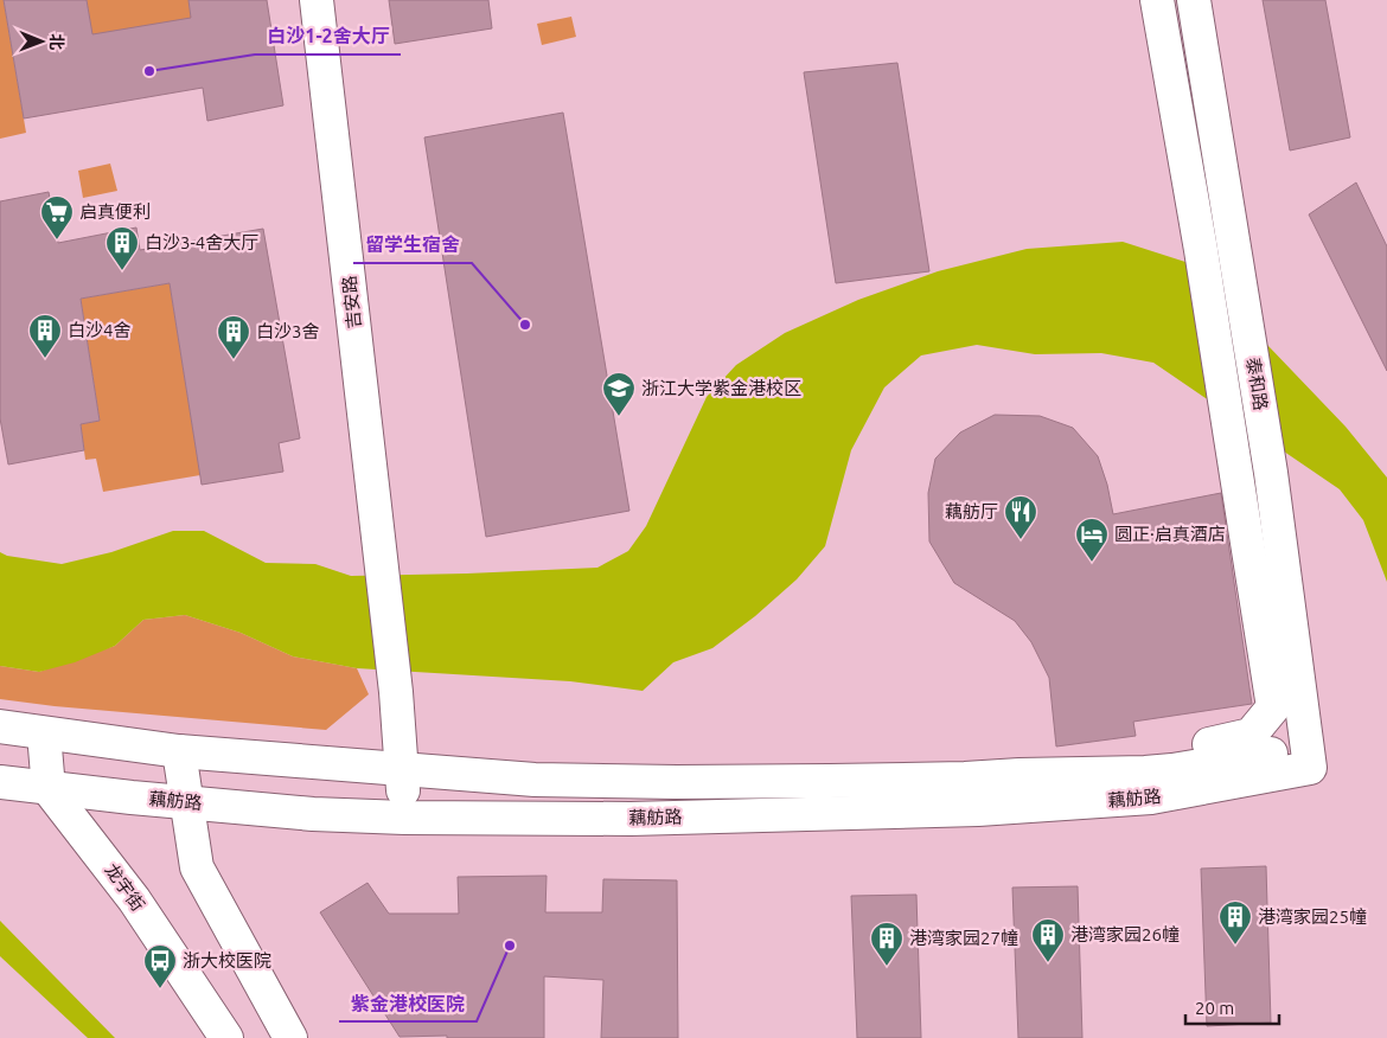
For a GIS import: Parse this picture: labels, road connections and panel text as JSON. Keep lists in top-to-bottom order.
{
  "streets": {
    "street": [
      "吉安路",
      "泰和路",
      "藕舫路",
      "龙宇街"
    ]
  },
  "crossings": [
    ["吉安路", "藕舫路"],
    ["泰和路", "藕舫路"],
    ["藕舫路", "龙宇街"]
  ],
  "places": {
    "other": ["白沙1-2舍大厅", "留学生宿舍", "紫金港校医院"],
    "supermarket": ["启真便利"],
    "building": [
      "白沙3-4舍大厅",
      "白沙4舍",
      "白沙3舍",
      "港湾家园25幢",
      "港湾家园26幢",
      "港湾家园27幢"
    ],
    "school or university": ["浙江大学紫金港校区"],
    "restaurant": ["藕舫厅"],
    "hotel": ["圆正·启真酒店"],
    "bus stop": ["浙大校医院"]
  },
  "scale_bar": "20 m",
  "north": "right"
}
